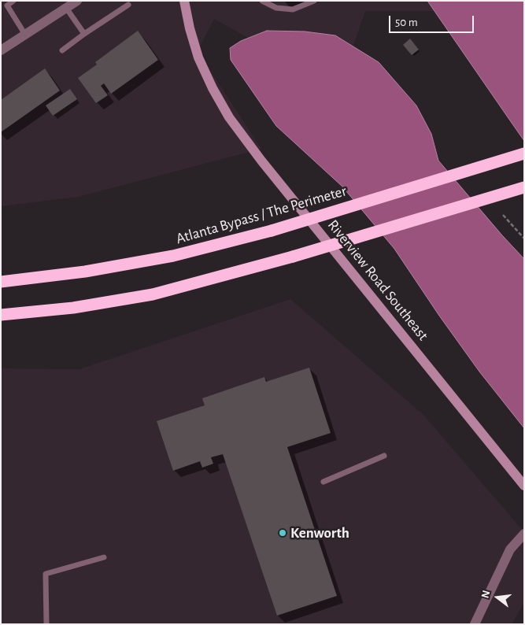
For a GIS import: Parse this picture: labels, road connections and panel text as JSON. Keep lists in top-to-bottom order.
{
  "streets": {
    "highway": ["Atlanta Bypass / The Perimeter"],
    "street": ["Riverview Road Southeast"]
  },
  "places": ["Kenworth"],
  "scale_bar": "50 m",
  "north": "left"
}
